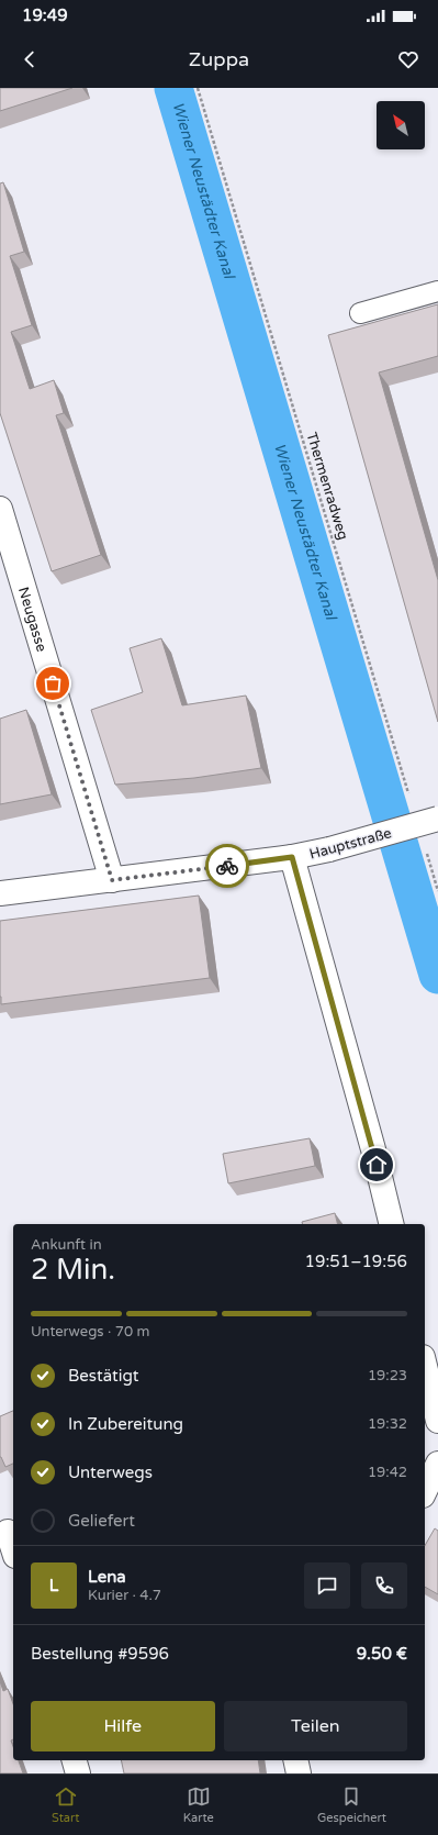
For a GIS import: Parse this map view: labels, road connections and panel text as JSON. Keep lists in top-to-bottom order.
{
  "streets": {
    "street": ["Neugasse", "Hauptstraße"],
    "path": ["Thermenradweg"]
  },
  "crossings": [
    ["Neugasse", "Hauptstraße"]
  ],
  "water": ["Wiener Neustädter Kanal"],
  "north": "top left",
  "page": {
    "status": "19:49",
    "header": "Zuppa",
    "heading": ["2 Min.", "Ankunft in", "19:51–19:56"],
    "panel": [
      "Lena",
      "Kurier · 4.7",
      "Bestellung #9596",
      "9.50 €"
    ],
    "bar": "Unterwegs · 70 m",
    "list": [
      ["Bestätigt", "19:23"],
      ["In Zubereitung", "19:32"],
      ["Unterwegs", "19:42"],
      "Geliefert"
    ],
    "round": "L",
    "buttons": ["Hilfe", "Teilen"],
    "tabs": ["Start", "Karte", "Gespeichert"]
  }
}
